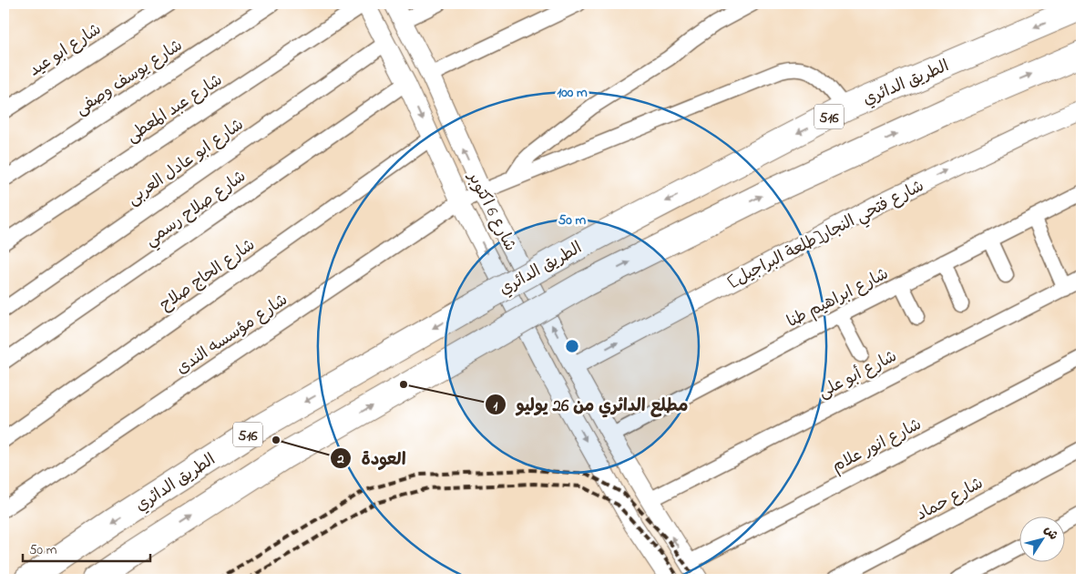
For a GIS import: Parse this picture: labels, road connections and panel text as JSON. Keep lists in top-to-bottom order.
{
  "streets": {
    "highway": ["الطريق الدائري", "516"],
    "street": [
      "شارع ابو عيد",
      "شارع يوسف وصفى",
      "شارع عبد المعطى",
      "شارع ابو عادل العربى",
      "شارع صلاح رسمي",
      "شارع 6 اكتوبر",
      "شارع فتحي النجار[طلعة البراجيل]",
      "شارع الحاج صلاح",
      "شارع ابراهيم طنا",
      "شارع مؤسسه الندى",
      "شارع أبو على",
      "شارع انور علام",
      "شارع حماد"
    ]
  },
  "crossings": [
    ["الطريق الدائري", "شارع مؤسسه الندى"],
    ["شارع عبد المعطى", "شارع 6 اكتوبر"],
    ["شارع ابو عادل العربى", "شارع 6 اكتوبر"],
    ["شارع صلاح رسمي", "شارع 6 اكتوبر"],
    ["شارع 6 اكتوبر", "شارع فتحي النجار[طلعة البراجيل]"],
    ["شارع 6 اكتوبر", "شارع الحاج صلاح"],
    ["شارع 6 اكتوبر", "شارع ابراهيم طنا"],
    ["شارع 6 اكتوبر", "شارع مؤسسه الندى"],
    ["شارع 6 اكتوبر", "شارع أبو على"],
    ["شارع 6 اكتوبر", "شارع انور علام"]
  ],
  "one_way": ["شارع فتحي النجار[طلعة البراجيل]"],
  "places": ["مطلع الدائري من 26 يوليو", "العودة"],
  "scale_bar": "50 m",
  "north": "top right",
  "rings": ["100 m", "50 m"]
}
